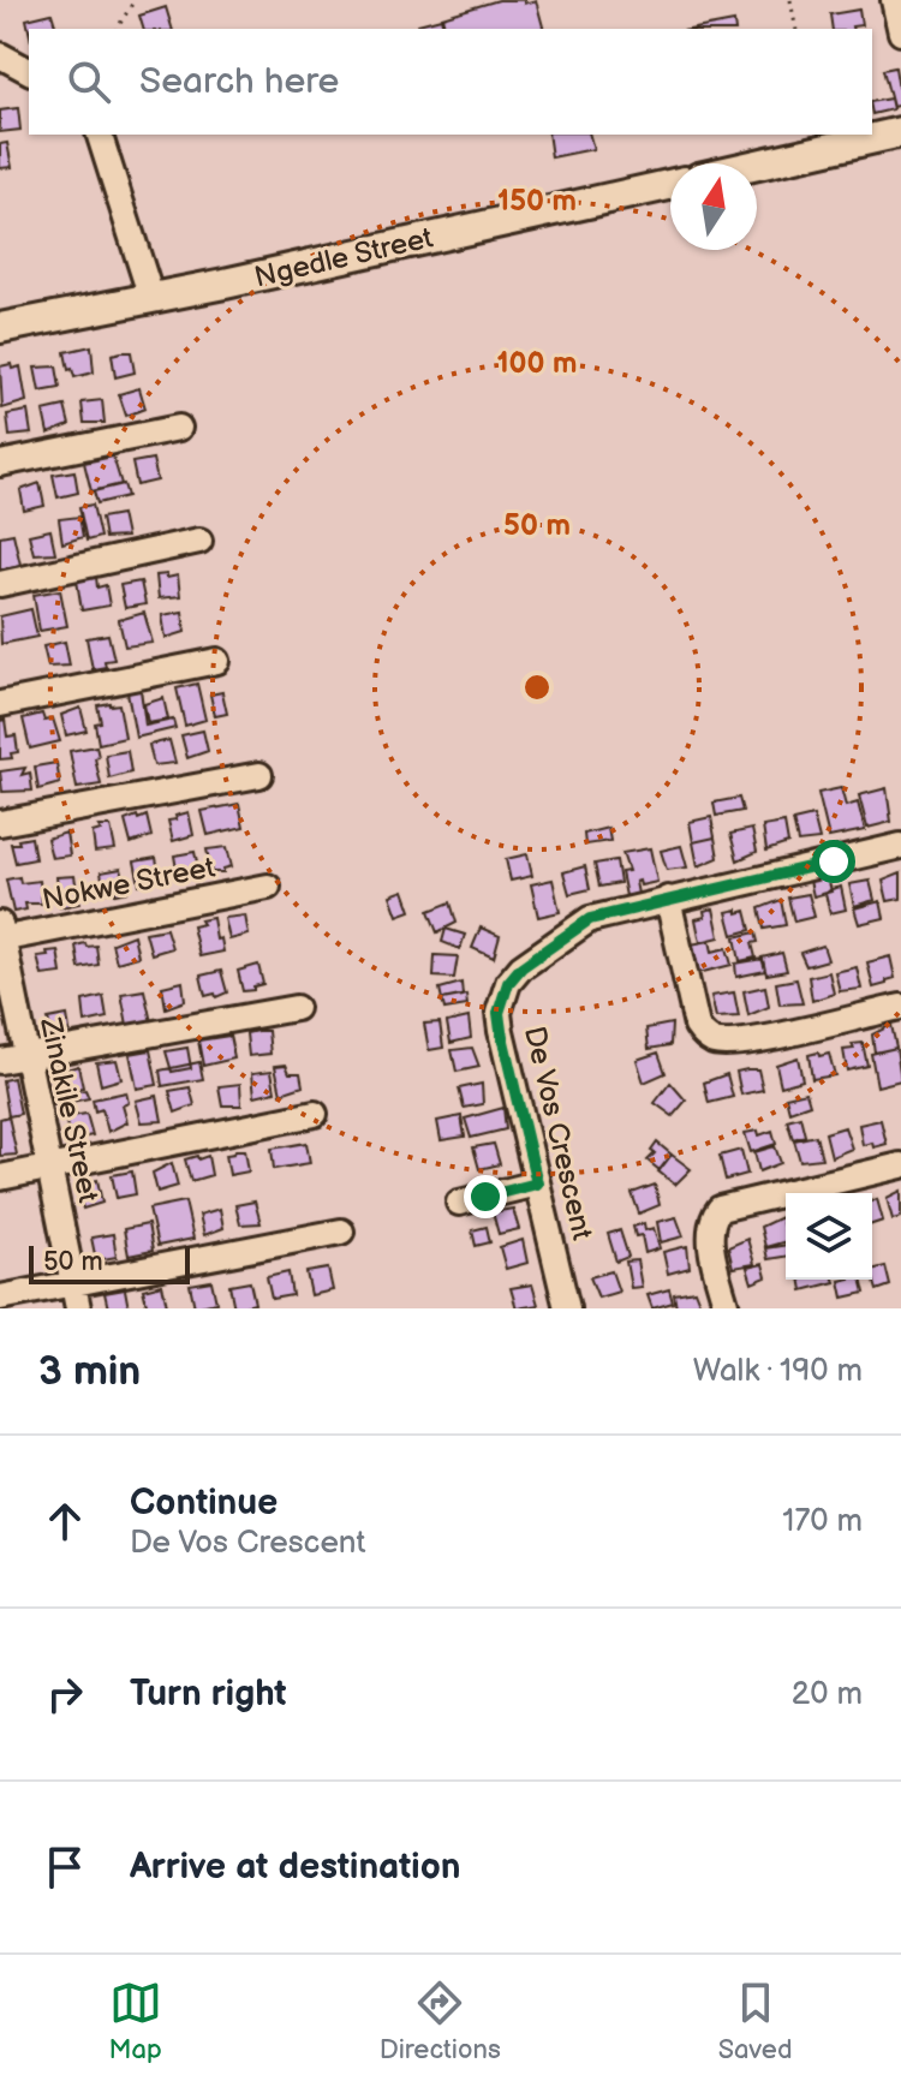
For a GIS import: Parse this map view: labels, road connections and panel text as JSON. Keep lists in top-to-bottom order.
{
  "streets": {
    "street": [
      "Ngedle Street",
      "Nokwe Street",
      "Zinakile Street",
      "De Vos Crescent"
    ]
  },
  "crossings": [
    ["Nokwe Street", "Zinakile Street"]
  ],
  "scale_bar": "50 m",
  "north": "top",
  "page": {
    "search": "Search here",
    "scale": "50 m",
    "heading": ["3 min", "Walk · 190 m"],
    "list": [
      ["Continue", "De Vos Crescent", "170 m"],
      ["Turn right", "20 m"],
      "Arrive at destination"
    ],
    "nav": ["Map", "Directions", "Saved"]
  },
  "rings": ["150 m", "100 m", "50 m"]
}
